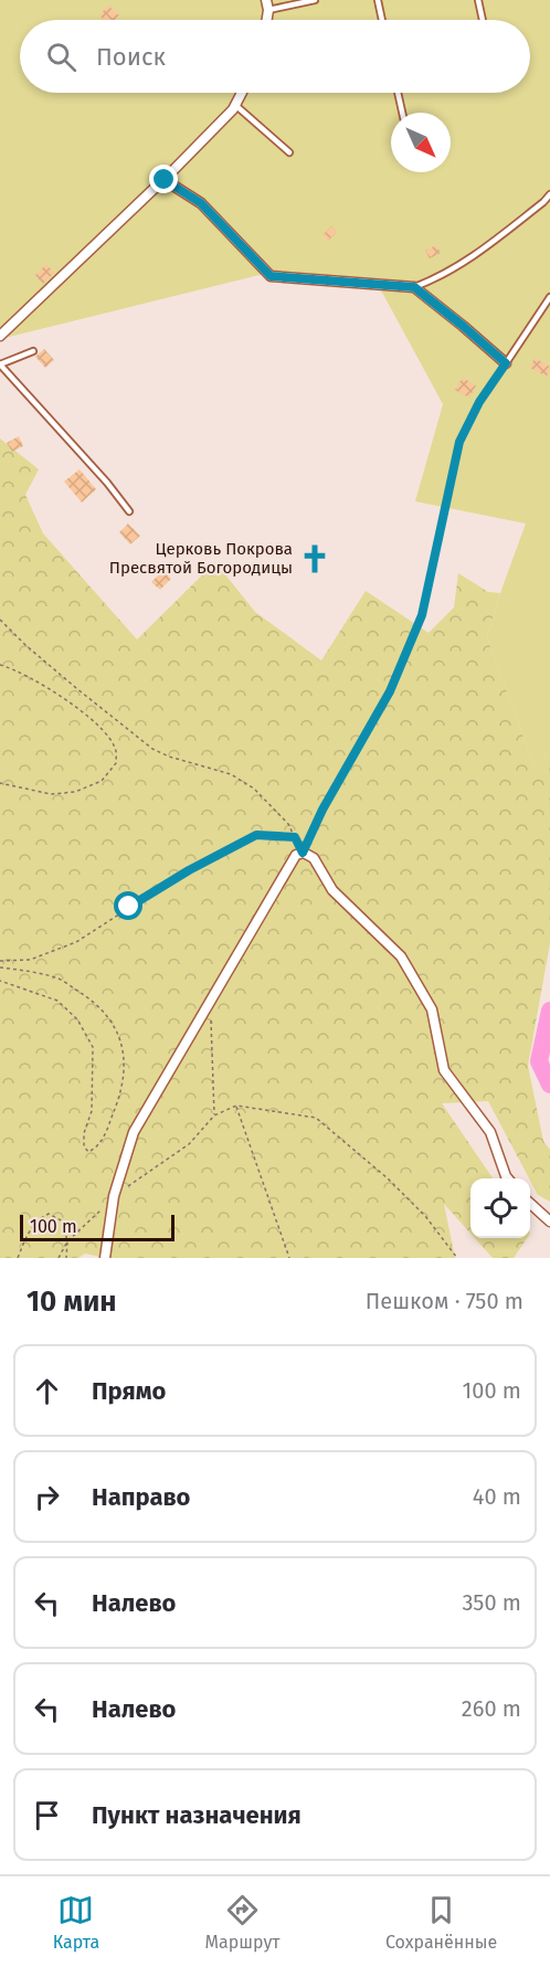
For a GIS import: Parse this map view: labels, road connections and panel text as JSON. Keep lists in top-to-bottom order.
{
  "places": {
    "church": ["Церковь Покрова Пресвятой Богородицы"]
  },
  "scale_bar": "100 m",
  "north": "bottom right",
  "page": {
    "search": "Поиск",
    "scale": "100 m",
    "heading": ["10 мин", "Пешком · 750 m"],
    "list": [
      ["Прямо", "100 m"],
      ["Направо", "40 m"],
      ["Налево", "350 m"],
      ["Налево", "260 m"],
      "Пункт назначения"
    ],
    "nav": ["Карта", "Маршрут", "Сохранённые"]
  }
}
